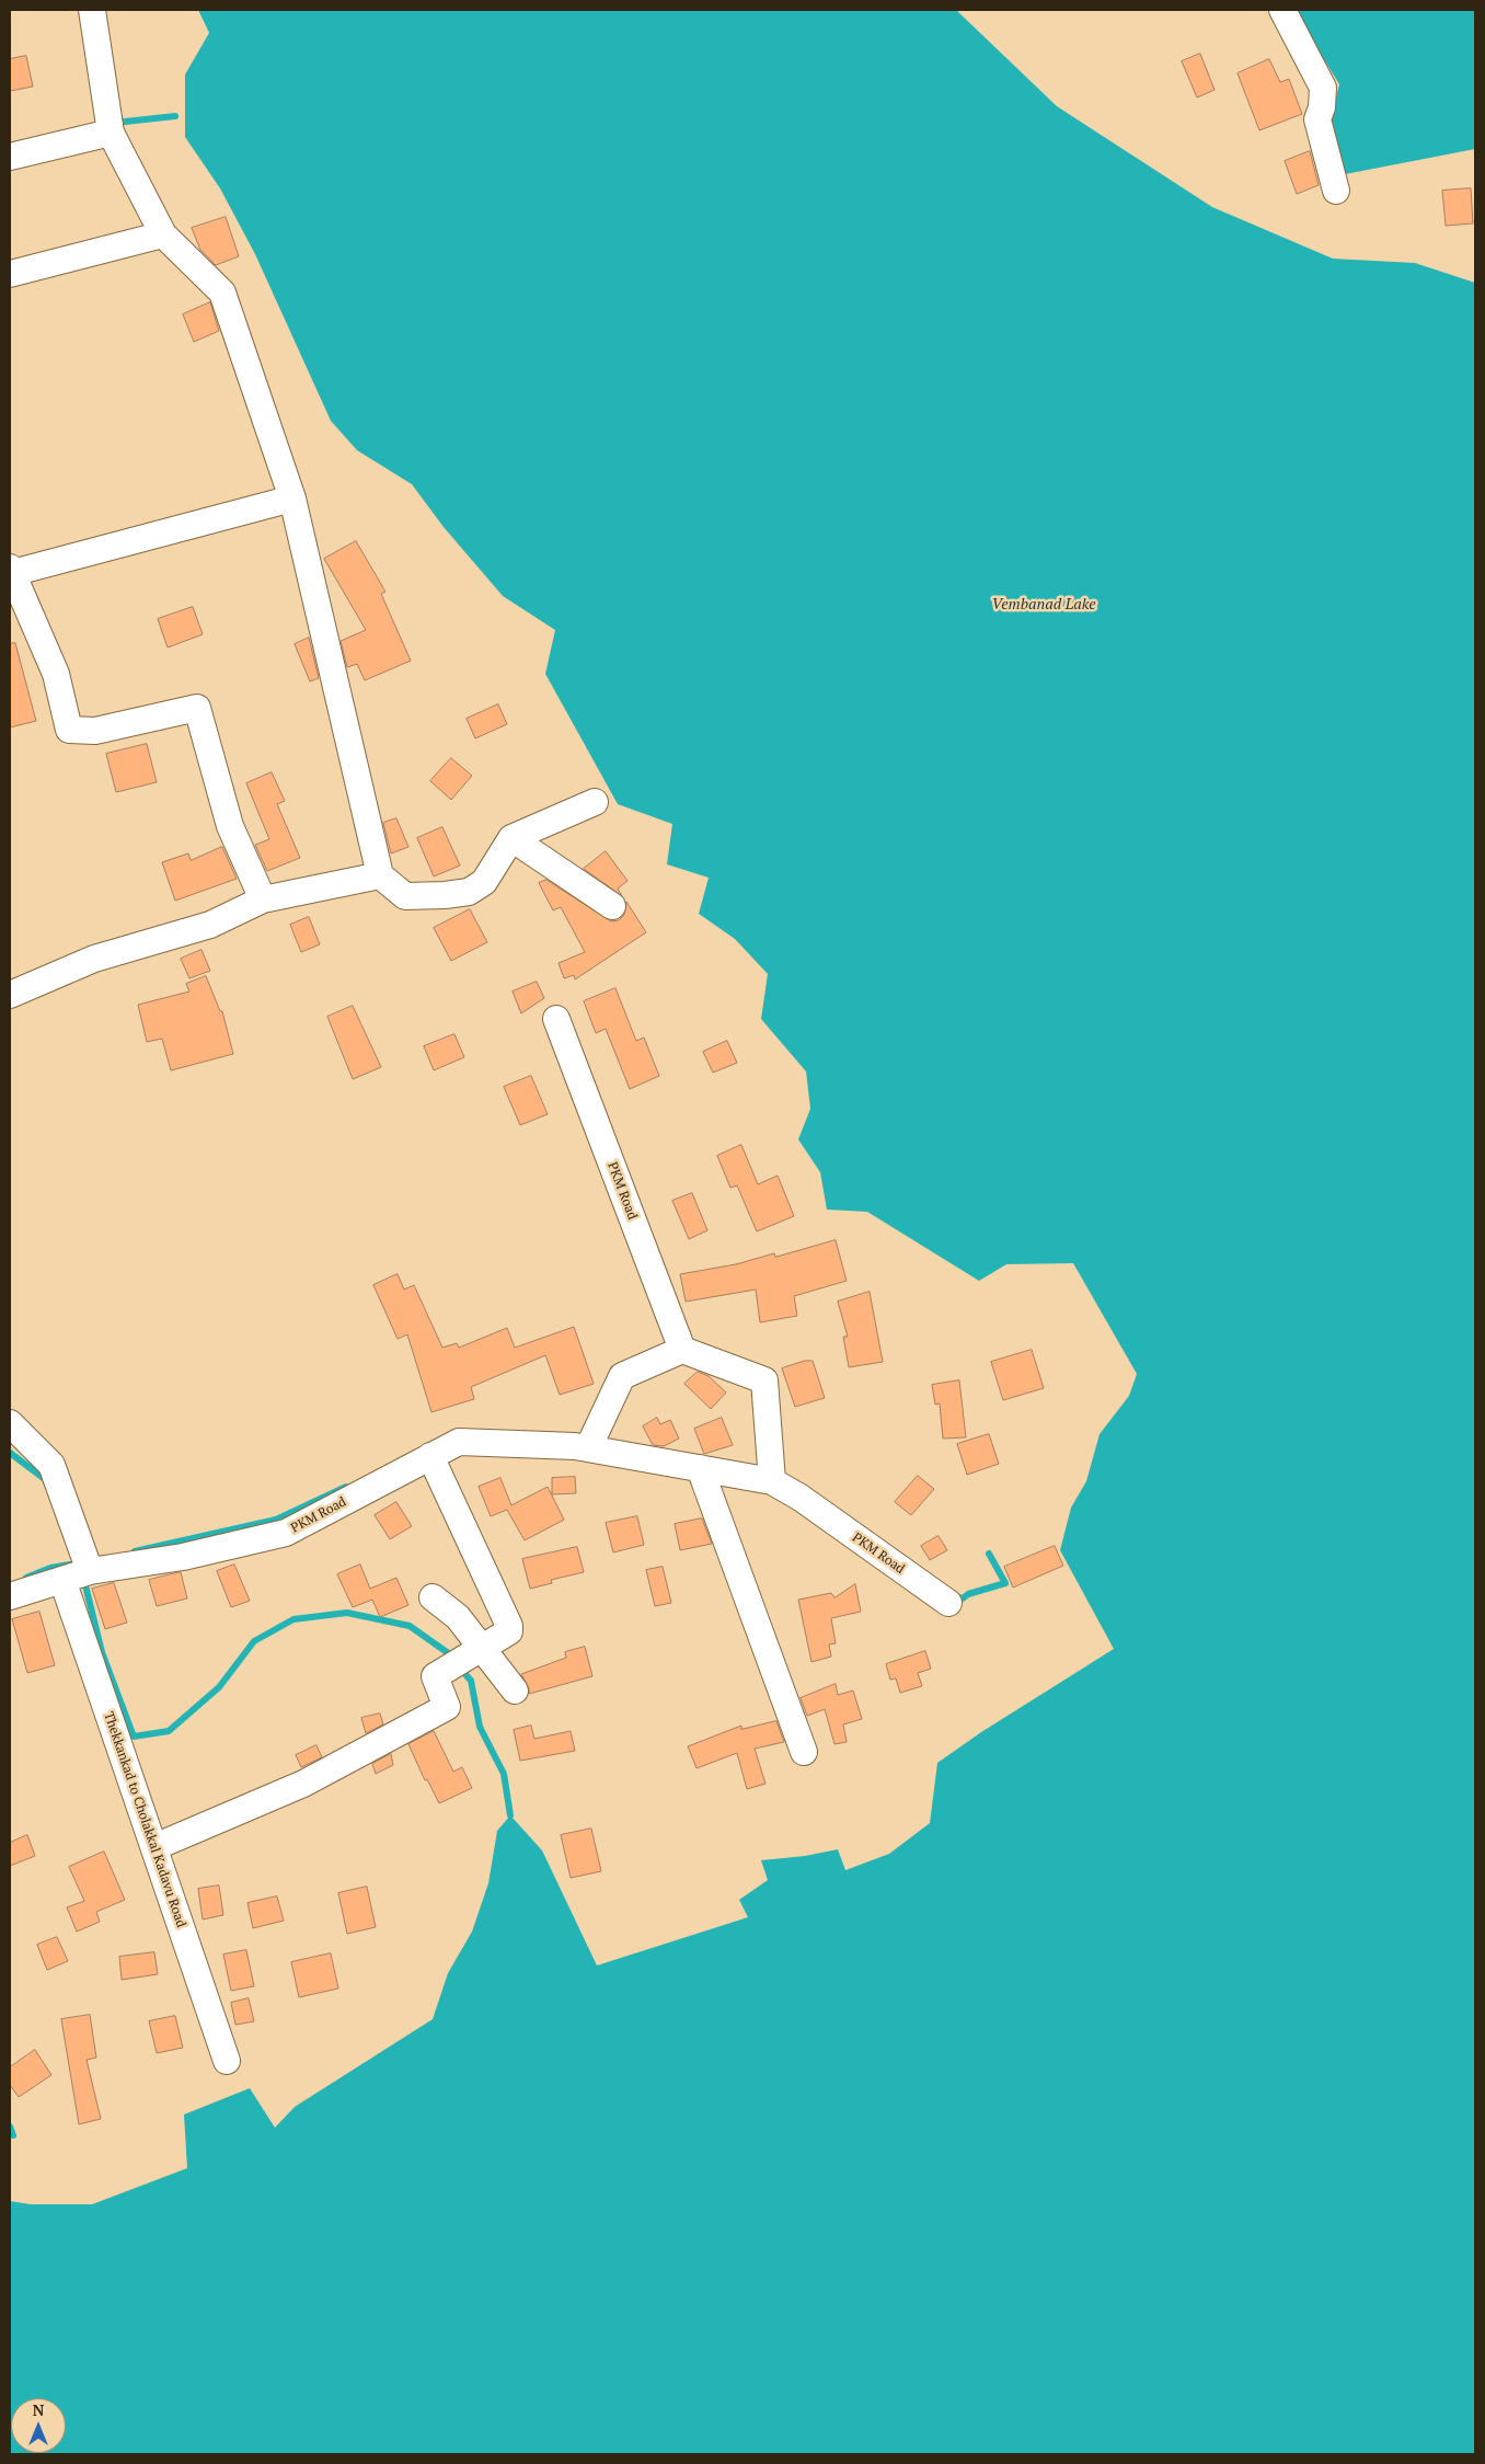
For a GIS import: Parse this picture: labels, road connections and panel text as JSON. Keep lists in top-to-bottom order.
{
  "streets": {
    "street": ["PKM Road", "Thekkankad to Cholakkal Kadavu Road"]
  },
  "crossings": [
    ["PKM Road", "Thekkankad to Cholakkal Kadavu Road"]
  ],
  "water": ["Vembanad Lake"],
  "north": "top"
}
